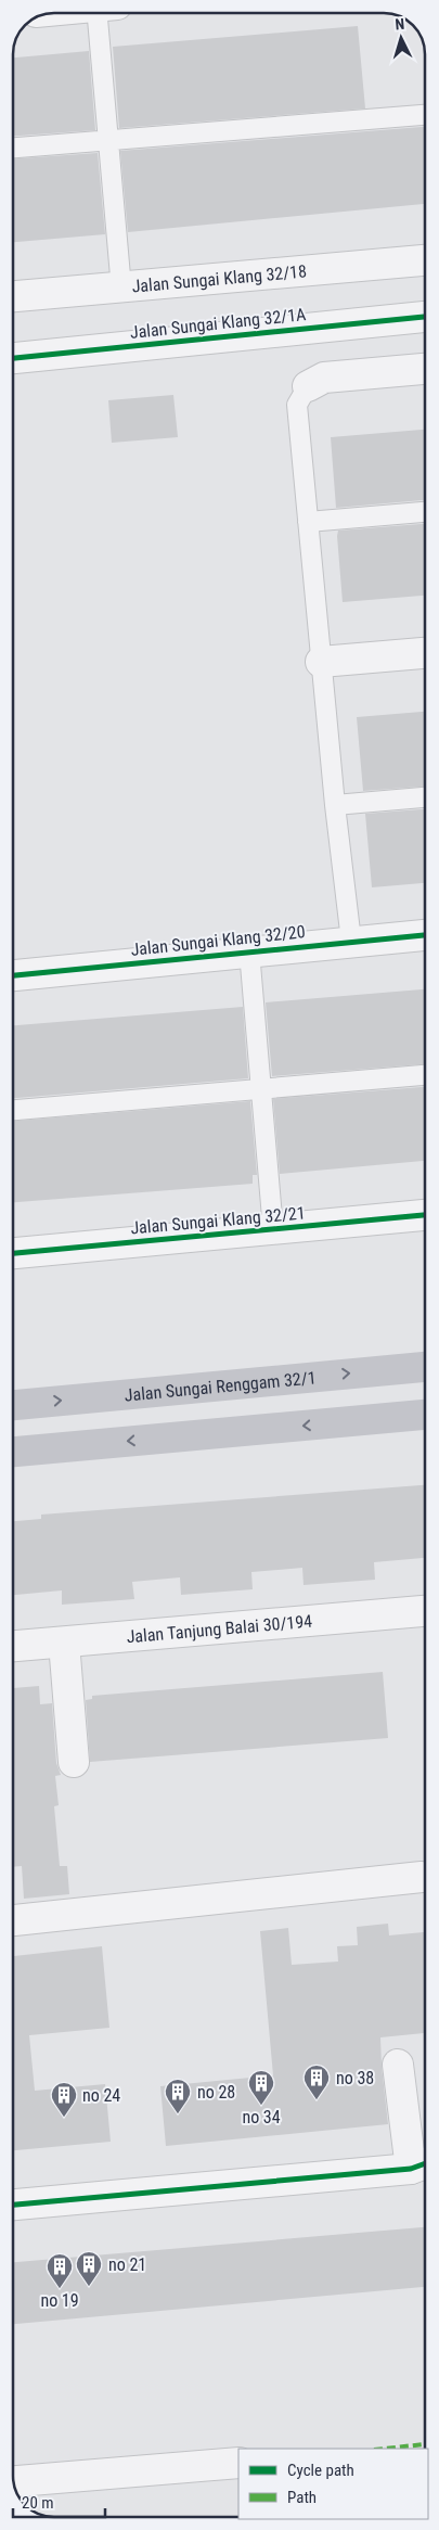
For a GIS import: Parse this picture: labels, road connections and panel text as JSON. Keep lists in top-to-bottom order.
{
  "streets": {
    "main road": ["Jalan Sungai Renggam 32/1"],
    "street": [
      "Jalan Sungai Klang 32/18",
      "Jalan Sungai Klang 32/1A",
      "Jalan Sungai Klang 32/20",
      "Jalan Sungai Klang 32/21",
      "Jalan Tanjung Balai 30/194"
    ]
  },
  "places": {
    "building": [
      "no 38",
      "no 34",
      "no 28",
      "no 24",
      "no 21",
      "no 19"
    ]
  },
  "legend": ["Cycle path", "Path"],
  "scale_bar": "20 m",
  "north": "top"
}
